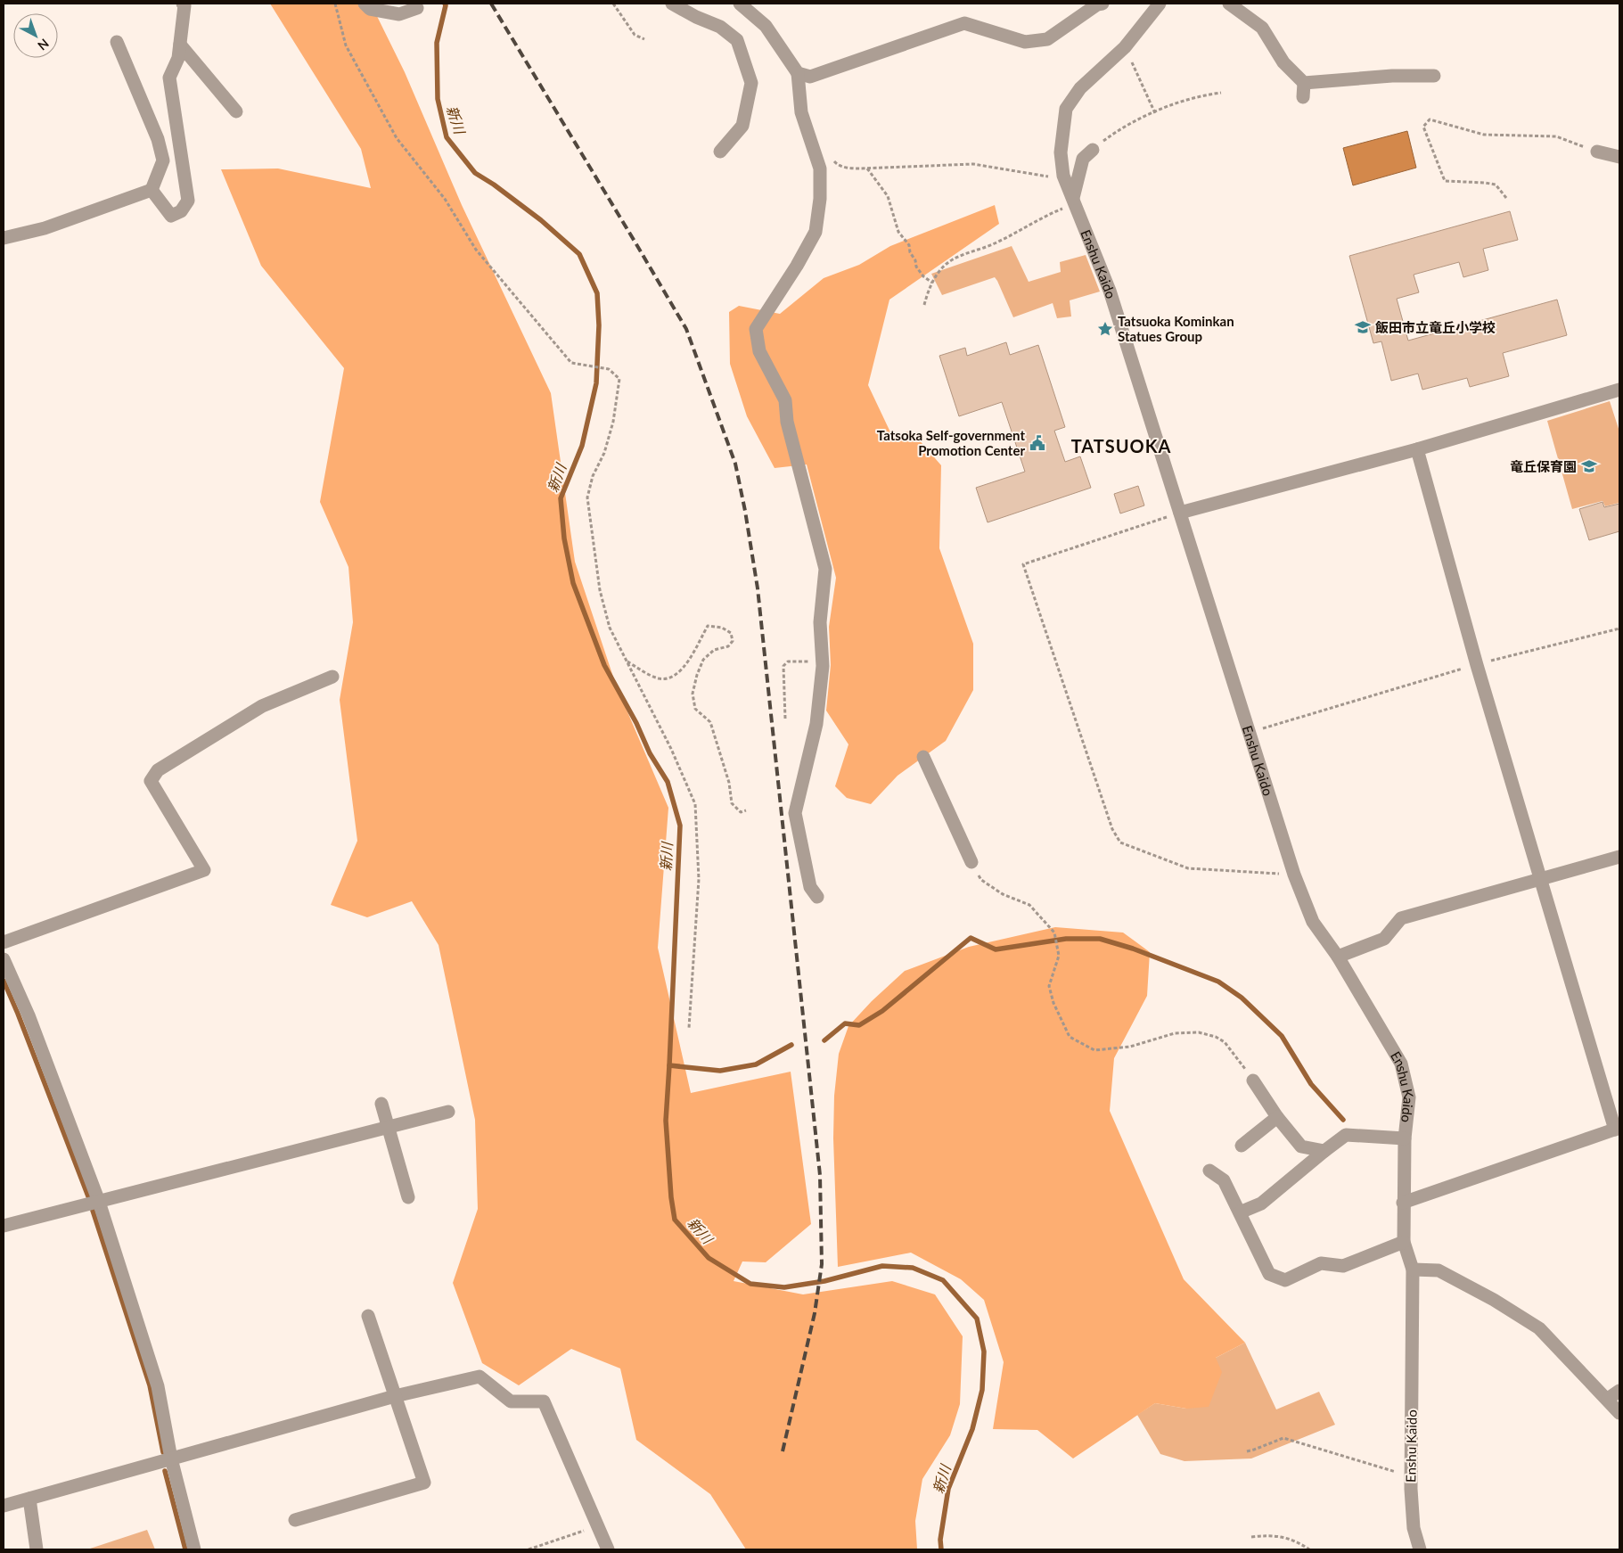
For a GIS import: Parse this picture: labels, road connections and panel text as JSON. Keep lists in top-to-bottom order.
{
  "streets": {
    "street": ["Enshu Kaido"]
  },
  "districts": ["TATSUOKA"],
  "water": ["新川"],
  "places": {
    "school or university": ["飯田市立竜丘小学校", "竜丘保育園"],
    "place": ["Tatsuoka Kominkan Statues Group"],
    "public building": ["Tatsoka Self-government Promotion Center"]
  },
  "north": "bottom right"
}
